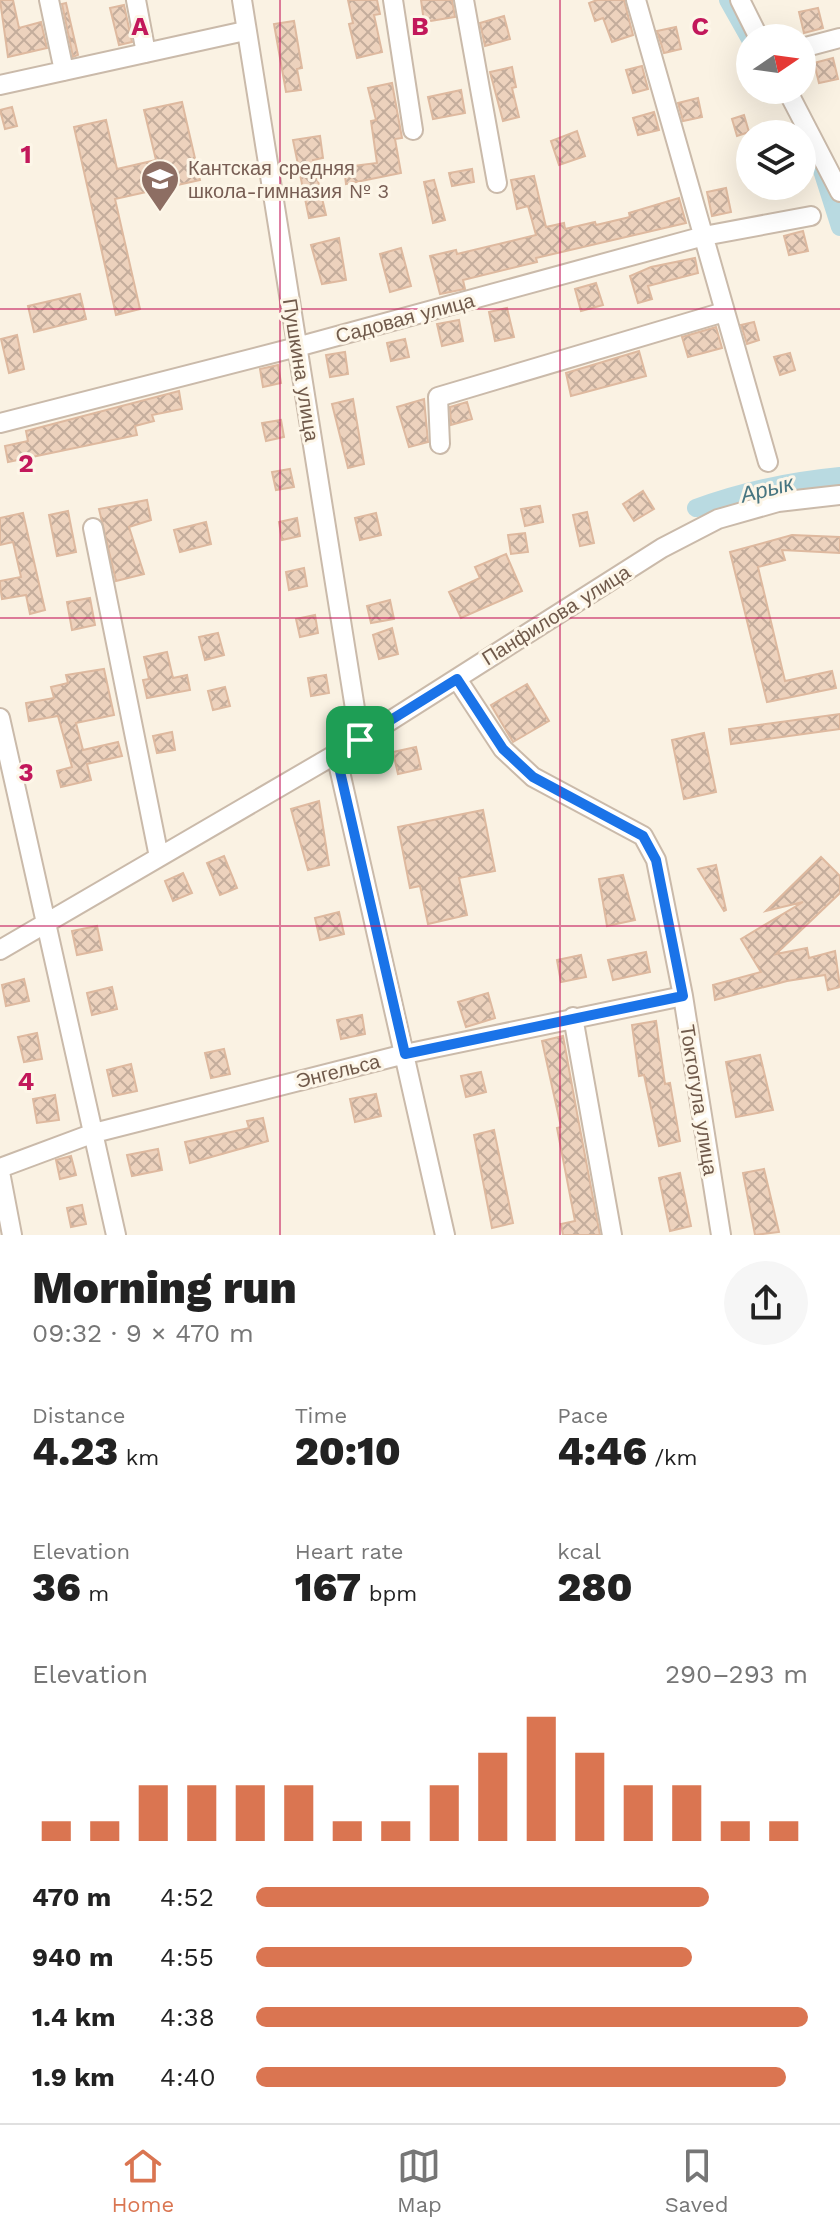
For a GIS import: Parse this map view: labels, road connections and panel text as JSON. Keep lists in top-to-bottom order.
{
  "streets": {
    "street": [
      "Садовая улица",
      "Пушкина улица",
      "Панфилова улица",
      "Энгельса",
      "Токтогула улица"
    ]
  },
  "crossings": [
    ["Садовая улица", "Пушкина улица"],
    ["Пушкина улица", "Панфилова улица"],
    ["Панфилова улица", "Токтогула улица"],
    ["Энгельса", "Токтогула улица"]
  ],
  "water": ["Арык"],
  "places": {
    "school or university": ["Кантская средняя школа-гимназия № 3"]
  },
  "north": "right",
  "page": {
    "heading": ["Morning run", "09:32 · 9 × 470 m"],
    "stats": [
      ["Distance", "4.23 km"],
      ["Time", "20:10"],
      ["Pace", "4:46 /km"],
      ["Elevation", "36 m"],
      ["Heart rate", "167 bpm"],
      ["kcal", "280"]
    ],
    "chart": ["Elevation", "290–293 m"],
    "list": [
      {
        "name": "470 m",
        "note": "4:52"
      },
      {
        "name": "940 m",
        "note": "4:55"
      },
      {
        "name": "1.4 km",
        "note": "4:38"
      },
      {
        "name": "1.9 km",
        "note": "4:40"
      }
    ],
    "tabs": ["Home", "Map", "Saved"]
  },
  "grid": {
    "columns": ["A", "B", "C"],
    "rows": [
      "1",
      "2",
      "3",
      "4"
    ]
  }
}
